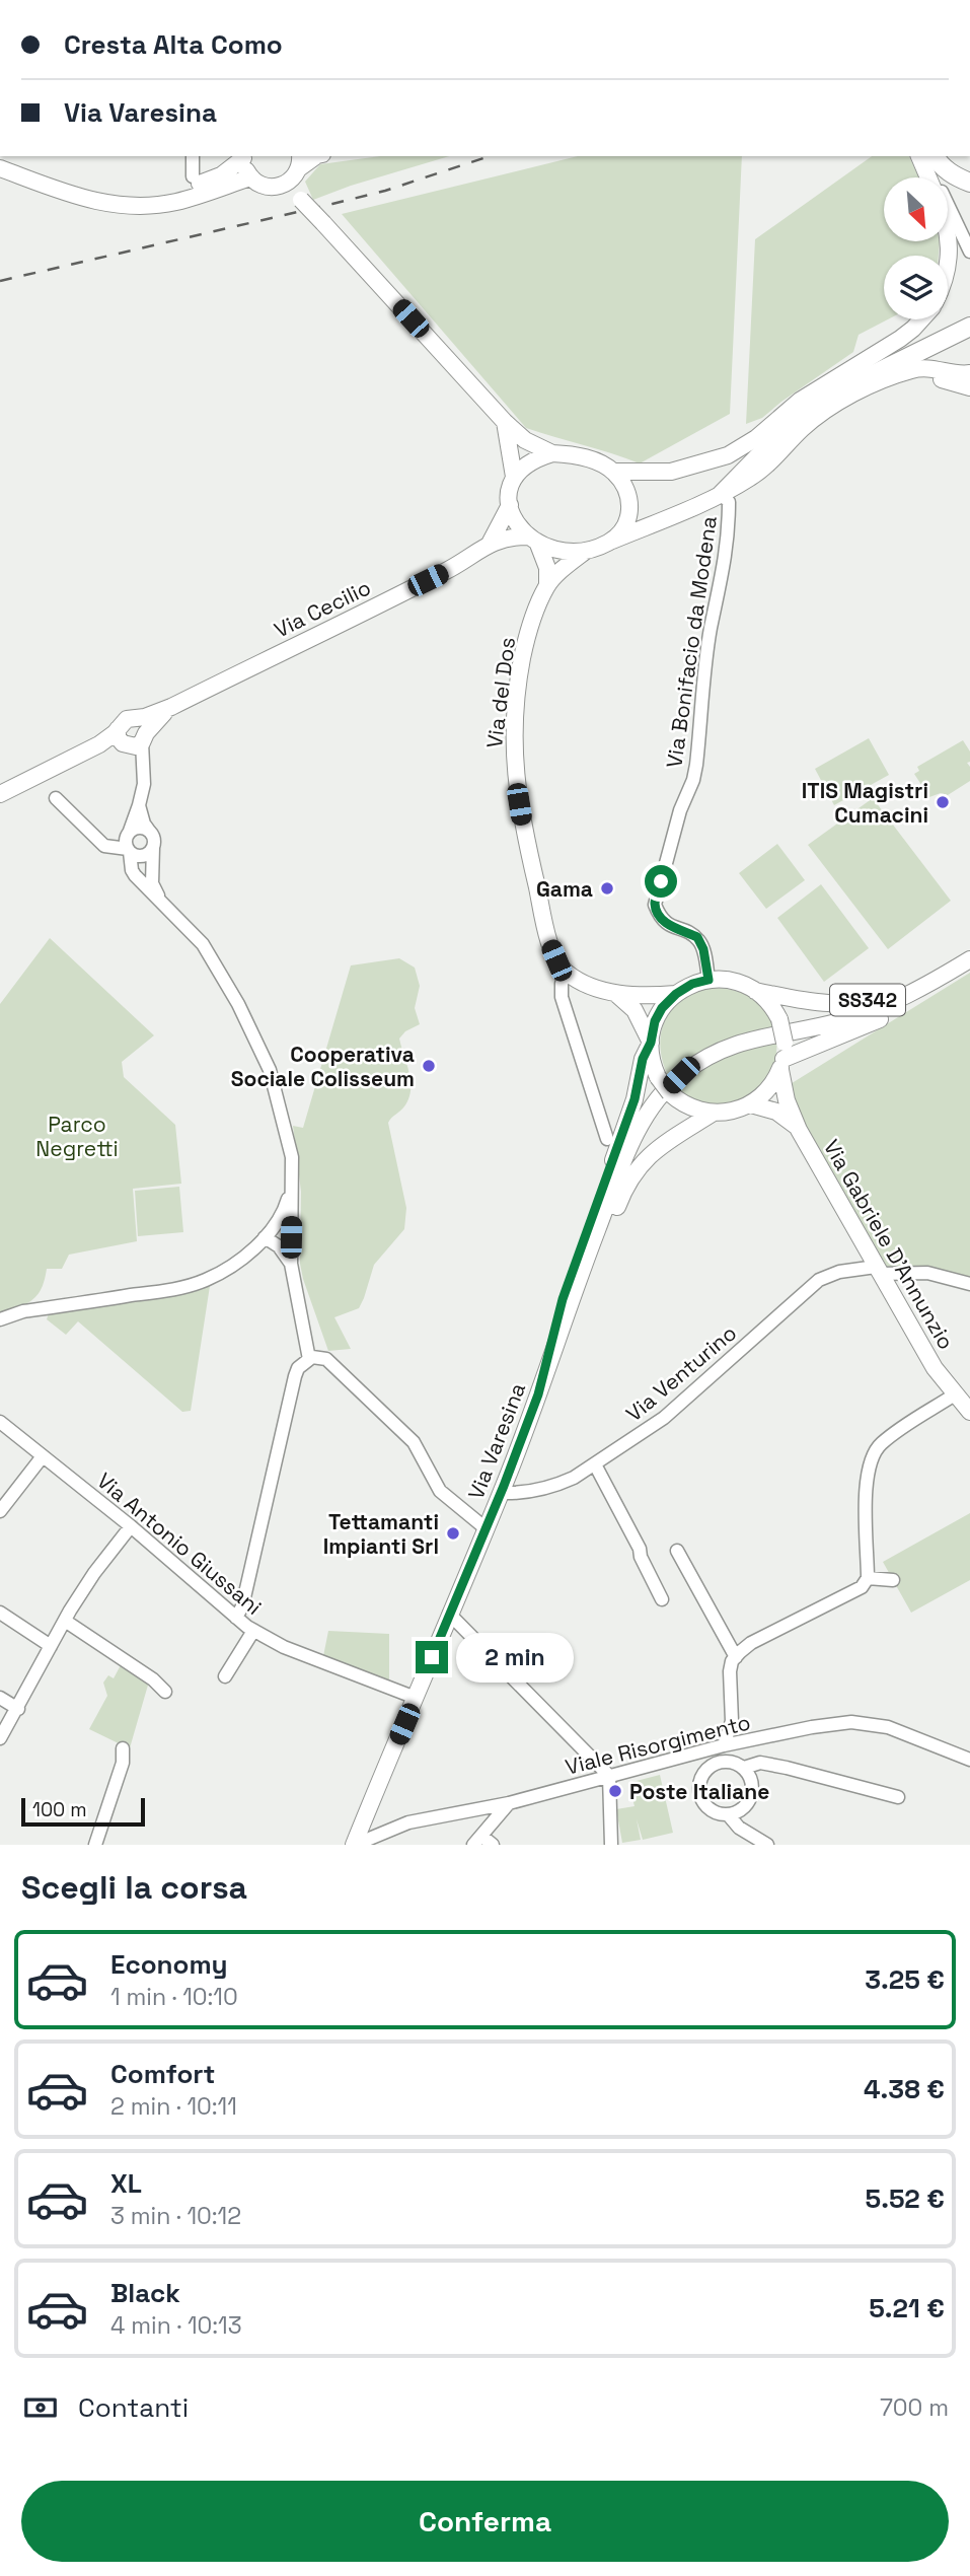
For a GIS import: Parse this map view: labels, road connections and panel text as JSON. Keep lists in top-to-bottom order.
{
  "streets": {
    "main road": [
      "Via Cecilio",
      "Via del Dos",
      "SS342",
      "Via Gabriele D'Annunzio",
      "Via Varesina"
    ],
    "street": [
      "Via Bonifacio da Modena",
      "Via Venturino",
      "Via Antonio Giussani",
      "Viale Risorgimento"
    ]
  },
  "crossings": [
    ["Via Cecilio", "Via Bonifacio da Modena"],
    ["Via Cecilio", "Via del Dos"],
    ["Via Bonifacio da Modena", "SS342"],
    ["Via Bonifacio da Modena", "Via Gabriele D'Annunzio"],
    ["SS342", "Via Gabriele D'Annunzio"],
    ["Via Gabriele D'Annunzio", "Via Venturino"],
    ["Via Venturino", "Via Varesina"],
    ["Via Varesina", "Via Antonio Giussani"],
    ["Via Varesina", "Viale Risorgimento"]
  ],
  "parks": ["Parco Negretti"],
  "places": [
    "ITIS Magistri Cumacini",
    "Gama",
    "Cooperativa Sociale Colisseum",
    "Tettamanti Impianti Srl",
    "Poste Italiane"
  ],
  "scale_bar": "100 m",
  "north": "bottom right",
  "page": {
    "banner": ["Cresta Alta Como", "Via Varesina"],
    "bubble": "2 min",
    "scale": "100 m",
    "heading": "Scegli la corsa",
    "list": [
      {
        "name": "Economy",
        "note": "1 min · 10:10",
        "value": "3.25 €"
      },
      {
        "name": "Comfort",
        "note": "2 min · 10:11",
        "value": "4.38 €"
      },
      {
        "name": "XL",
        "note": "3 min · 10:12",
        "value": "5.52 €"
      },
      {
        "name": "Black",
        "note": "4 min · 10:13",
        "value": "5.21 €"
      }
    ],
    "pay": ["Contanti", "700 m"],
    "buttons": "Conferma"
  }
}
